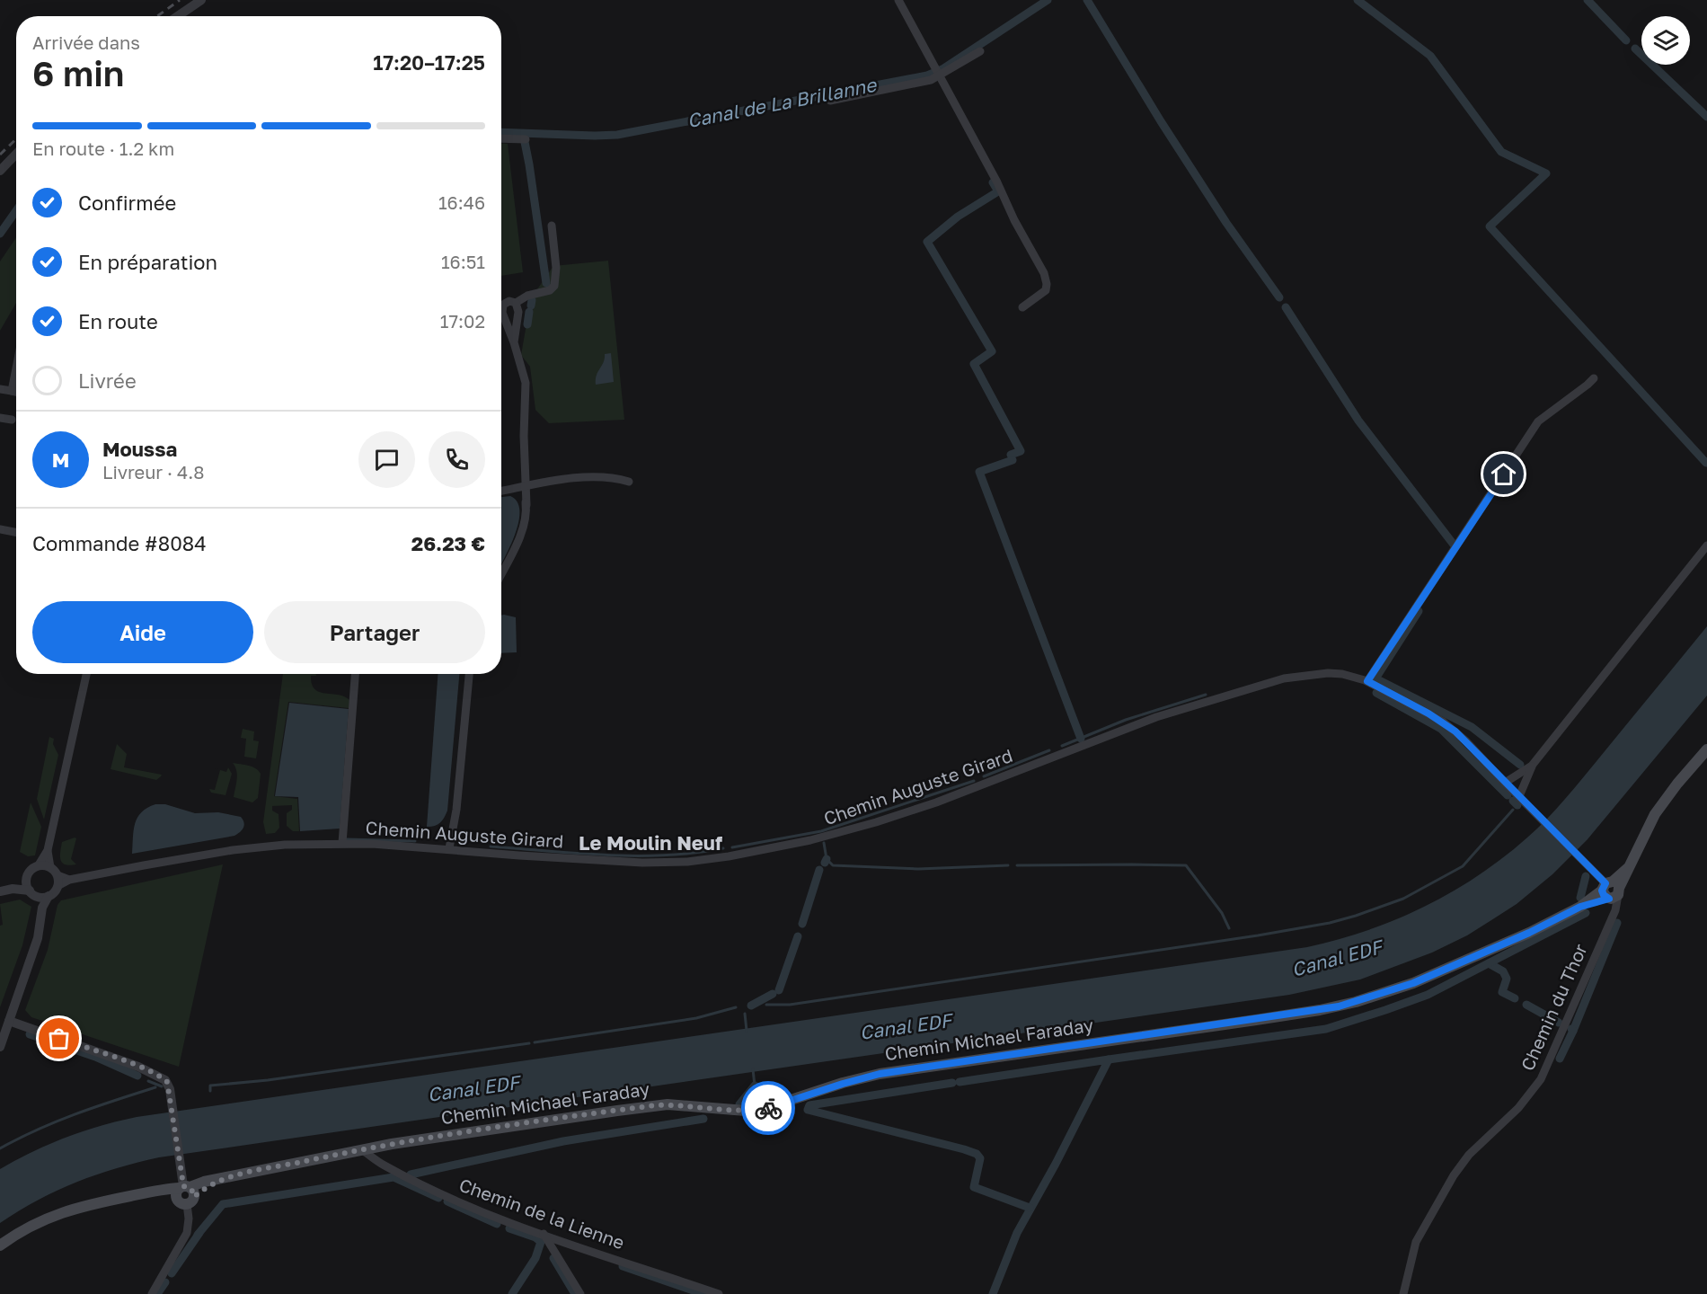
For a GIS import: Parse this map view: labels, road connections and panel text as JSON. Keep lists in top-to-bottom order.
{
  "streets": {
    "main road": ["Chemin Michael Faraday"],
    "street": ["Chemin Auguste Girard", "Chemin du Thor", "Chemin de la Lienne"]
  },
  "crossings": [
    ["Chemin du Thor", "Chemin Michael Faraday"],
    ["Chemin Michael Faraday", "Chemin de la Lienne"]
  ],
  "districts": ["Le Moulin Neuf"],
  "water": ["Canal de La Brillanne", "Canal EDF"],
  "page": {
    "heading": ["6 min", "Arrivée dans", "17:20–17:25"],
    "panel": [
      "Moussa",
      "Livreur · 4.8",
      "Commande #8084",
      "26.23 €"
    ],
    "bar": "En route · 1.2 km",
    "list": [
      ["Confirmée", "16:46"],
      ["En préparation", "16:51"],
      ["En route", "17:02"],
      "Livrée"
    ],
    "round": "M",
    "buttons": ["Aide", "Partager"]
  }
}
